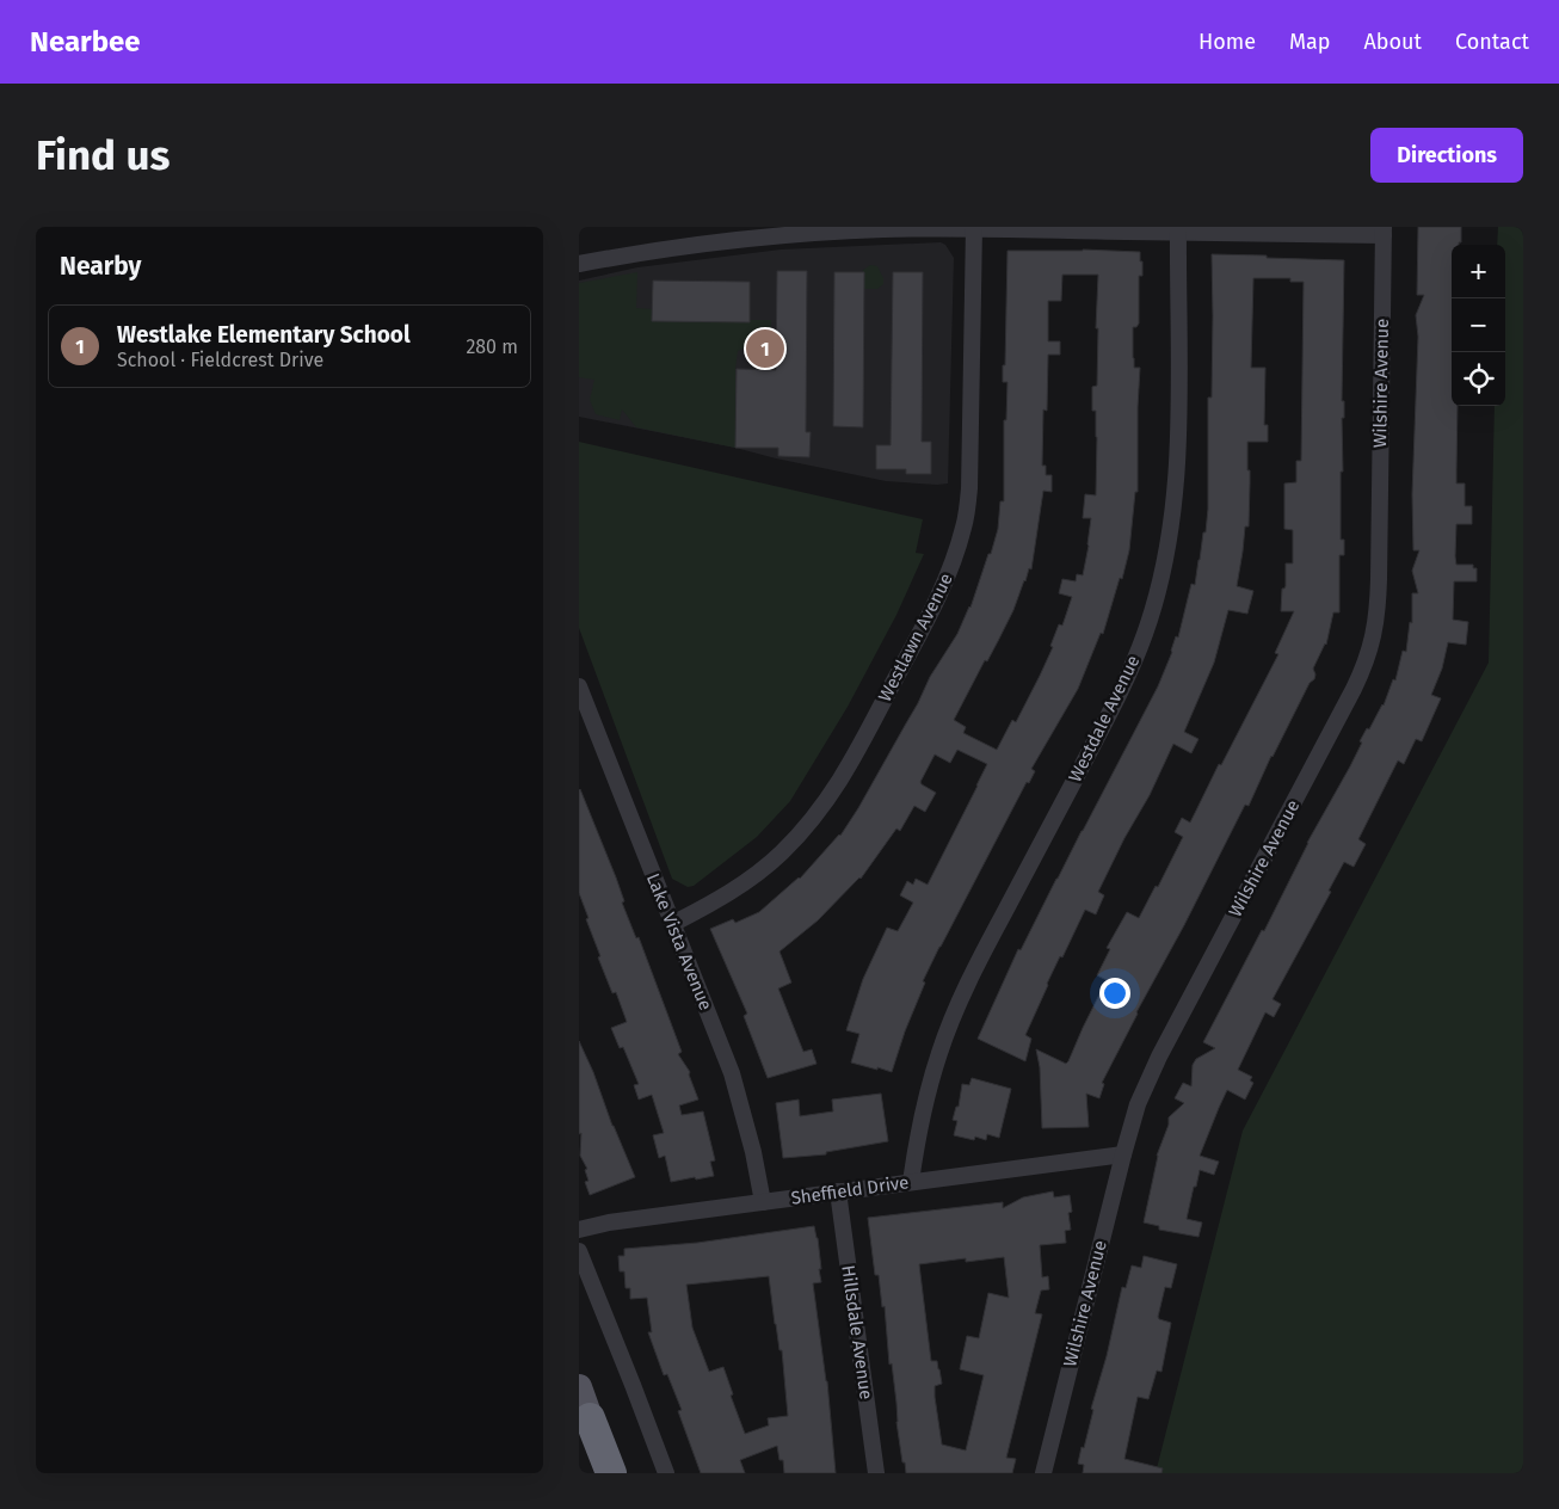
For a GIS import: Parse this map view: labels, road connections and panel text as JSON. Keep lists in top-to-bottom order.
{
  "streets": {
    "street": [
      "Wilshire Avenue",
      "Westlawn Avenue",
      "Westdale Avenue",
      "Lake Vista Avenue",
      "Sheffield Drive",
      "Hillsdale Avenue"
    ]
  },
  "crossings": [
    ["Wilshire Avenue", "Sheffield Drive"],
    ["Westlawn Avenue", "Lake Vista Avenue"],
    ["Westdale Avenue", "Sheffield Drive"],
    ["Lake Vista Avenue", "Sheffield Drive"],
    ["Sheffield Drive", "Hillsdale Avenue"]
  ],
  "page": {
    "header": "Nearbee",
    "nav": [
      "Home",
      "Map",
      "About",
      "Contact"
    ],
    "buttons": "Directions",
    "title": "Find us",
    "heading": "Nearby",
    "map_buttons": ["+", "−"],
    "list": [
      {
        "mark": "1",
        "name": "Westlake Elementary School",
        "note": "School · Fieldcrest Drive",
        "value": "280 m"
      }
    ],
    "pins": "1"
  }
}
